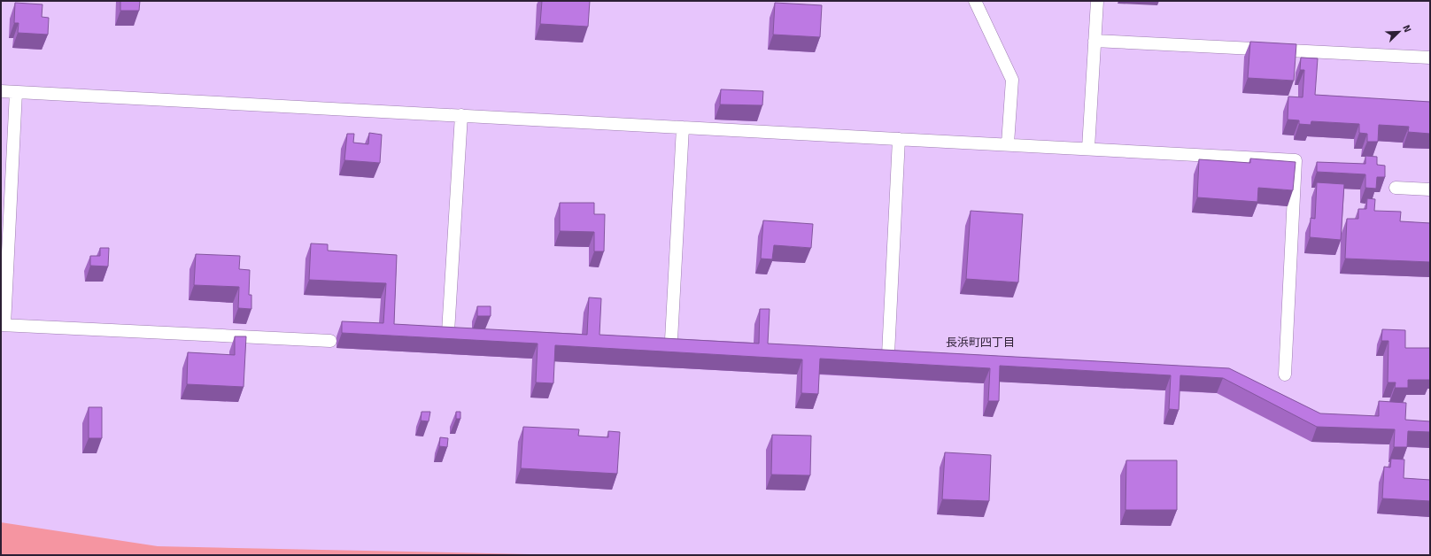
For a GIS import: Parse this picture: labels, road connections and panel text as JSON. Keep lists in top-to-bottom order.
{
  "districts": ["長浜町四丁目"],
  "north": "top right"
}
